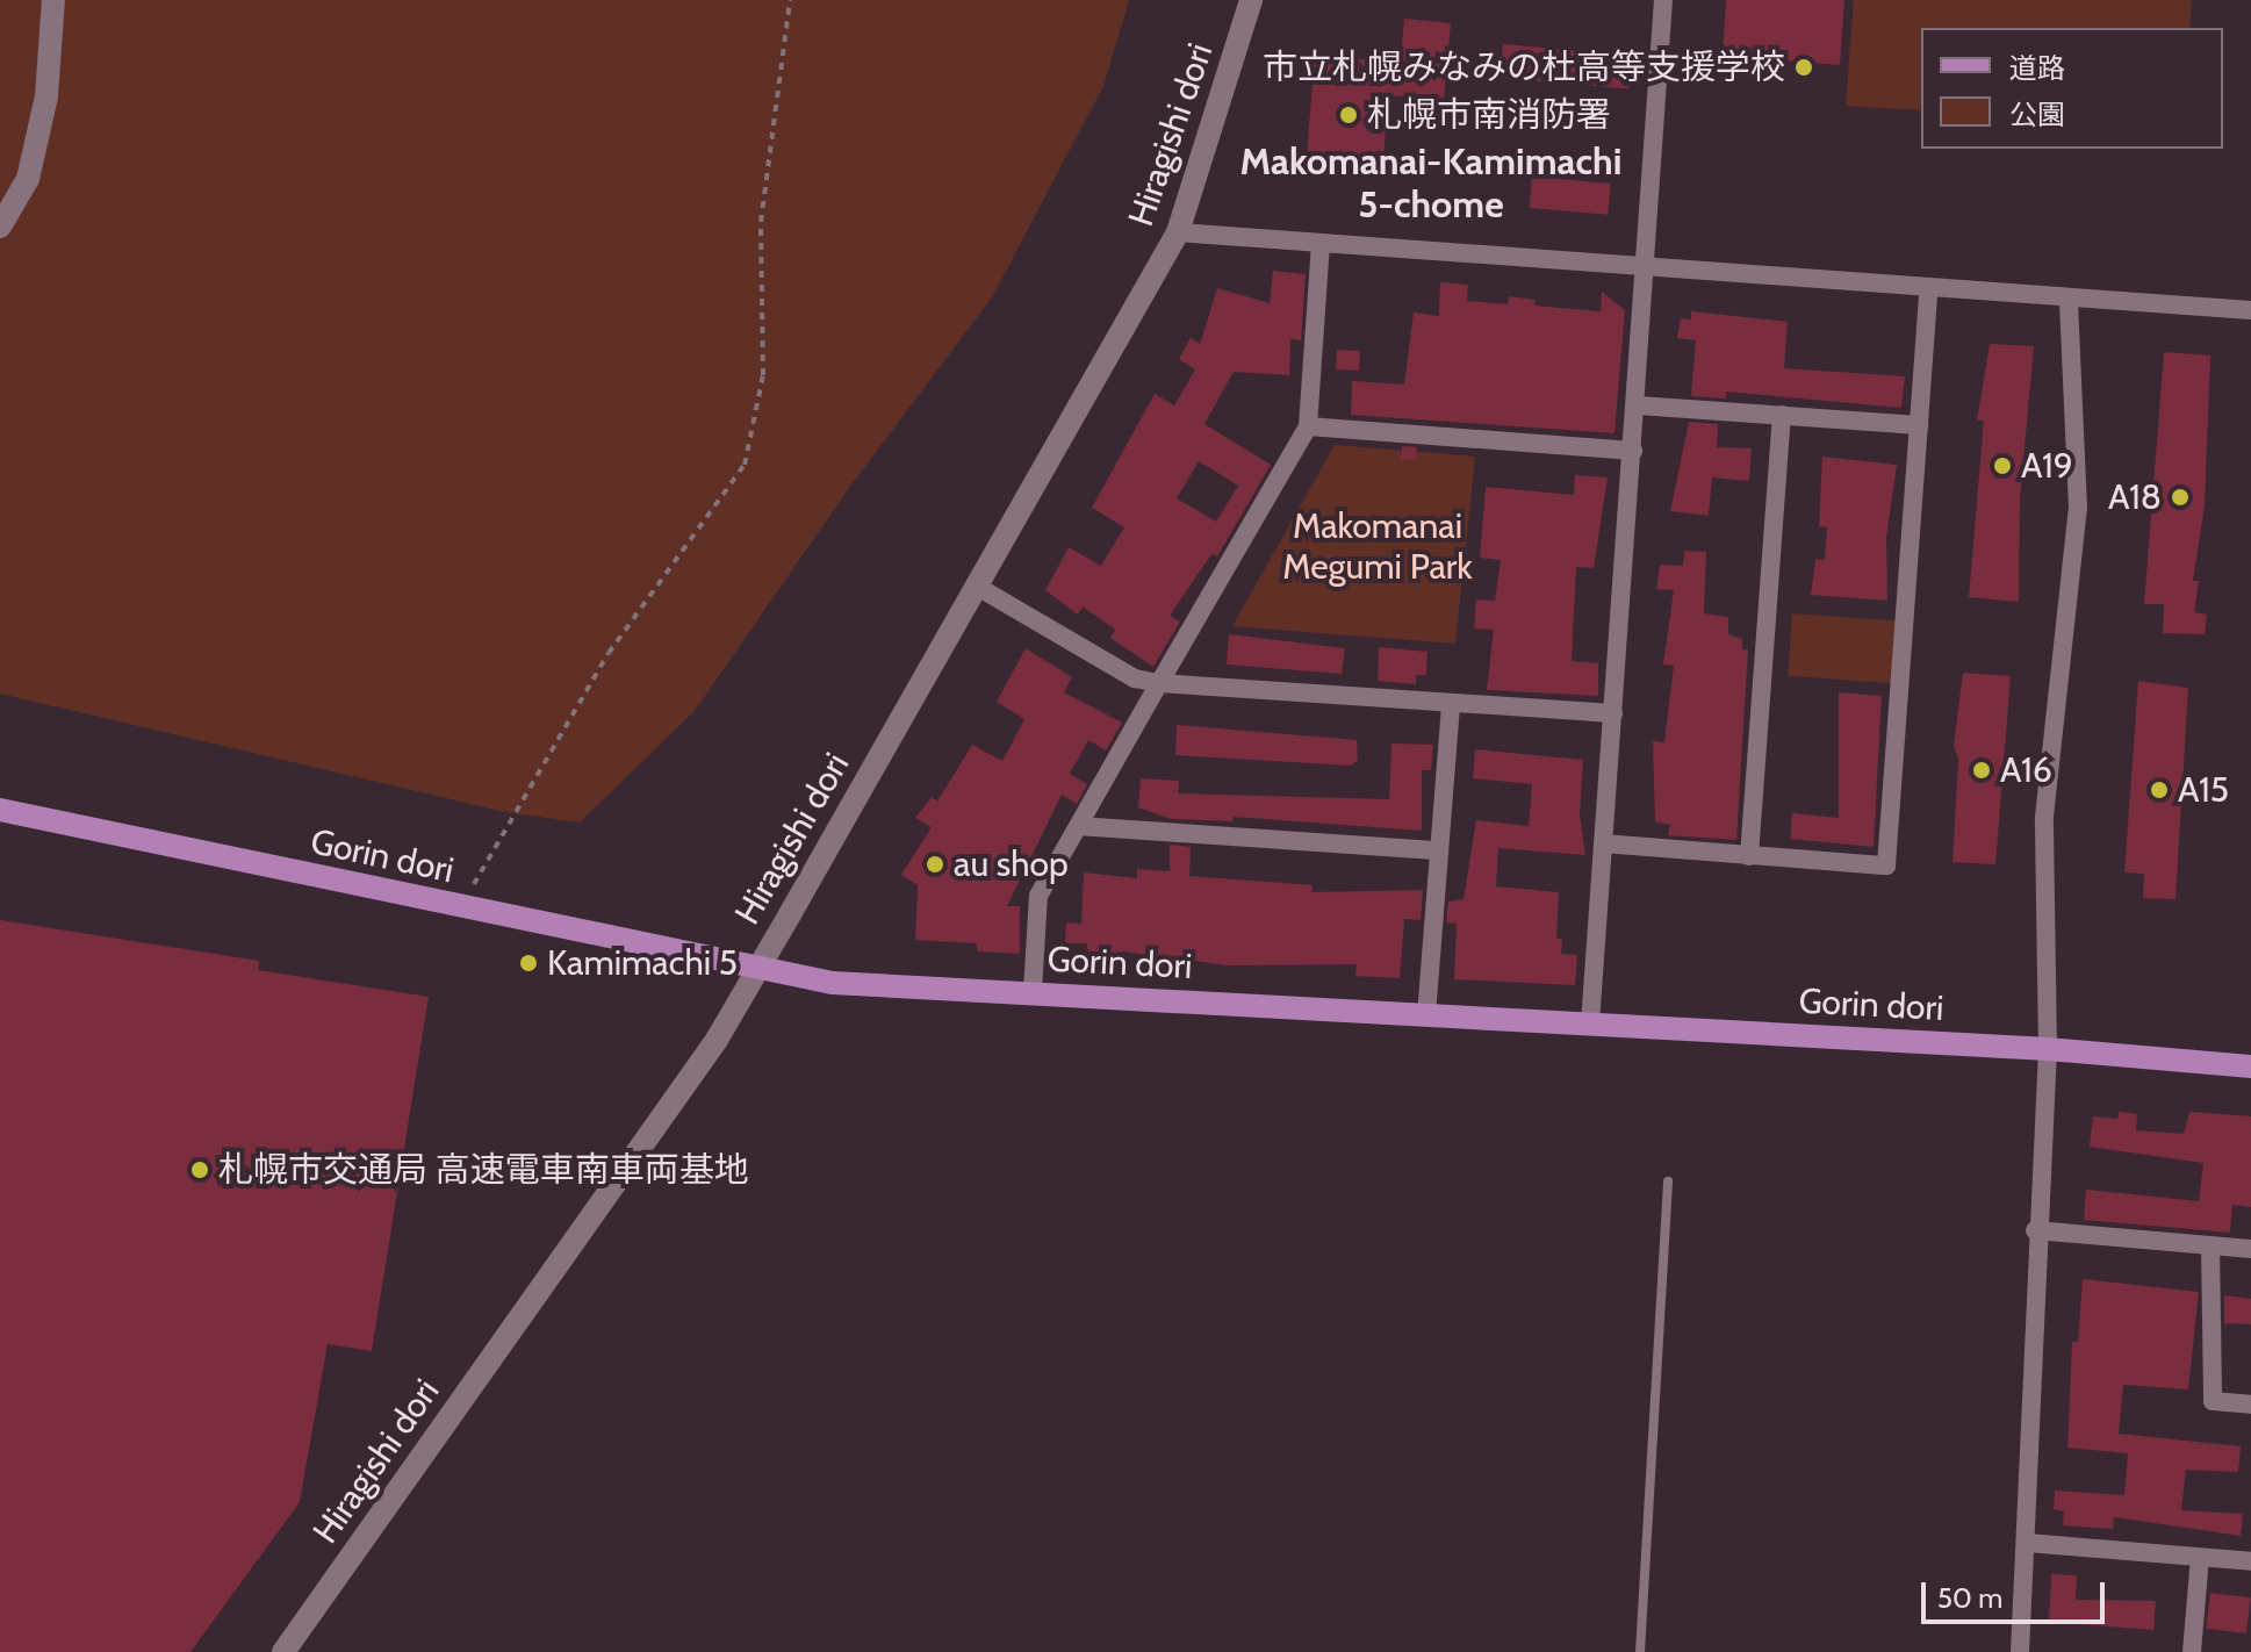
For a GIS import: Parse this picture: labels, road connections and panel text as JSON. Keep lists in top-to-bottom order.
{
  "streets": {
    "main road": ["Gorin dori"],
    "street": ["Hiragishi dori"]
  },
  "crossings": [
    ["Hiragishi dori", "Gorin dori"]
  ],
  "districts": ["Makomanai-Kamimachi 5-chome"],
  "parks": ["Makomanai Megumi Park"],
  "places": [
    "市立札幌みなみの杜高等支援学校",
    "札幌市南消防署",
    "A19",
    "A18",
    "A16",
    "A15",
    "au shop",
    "Kamimachi 5",
    "札幌市交通局 高速電車南車両基地"
  ],
  "legend": ["道路", "公園"],
  "scale_bar": "50 m"
}
